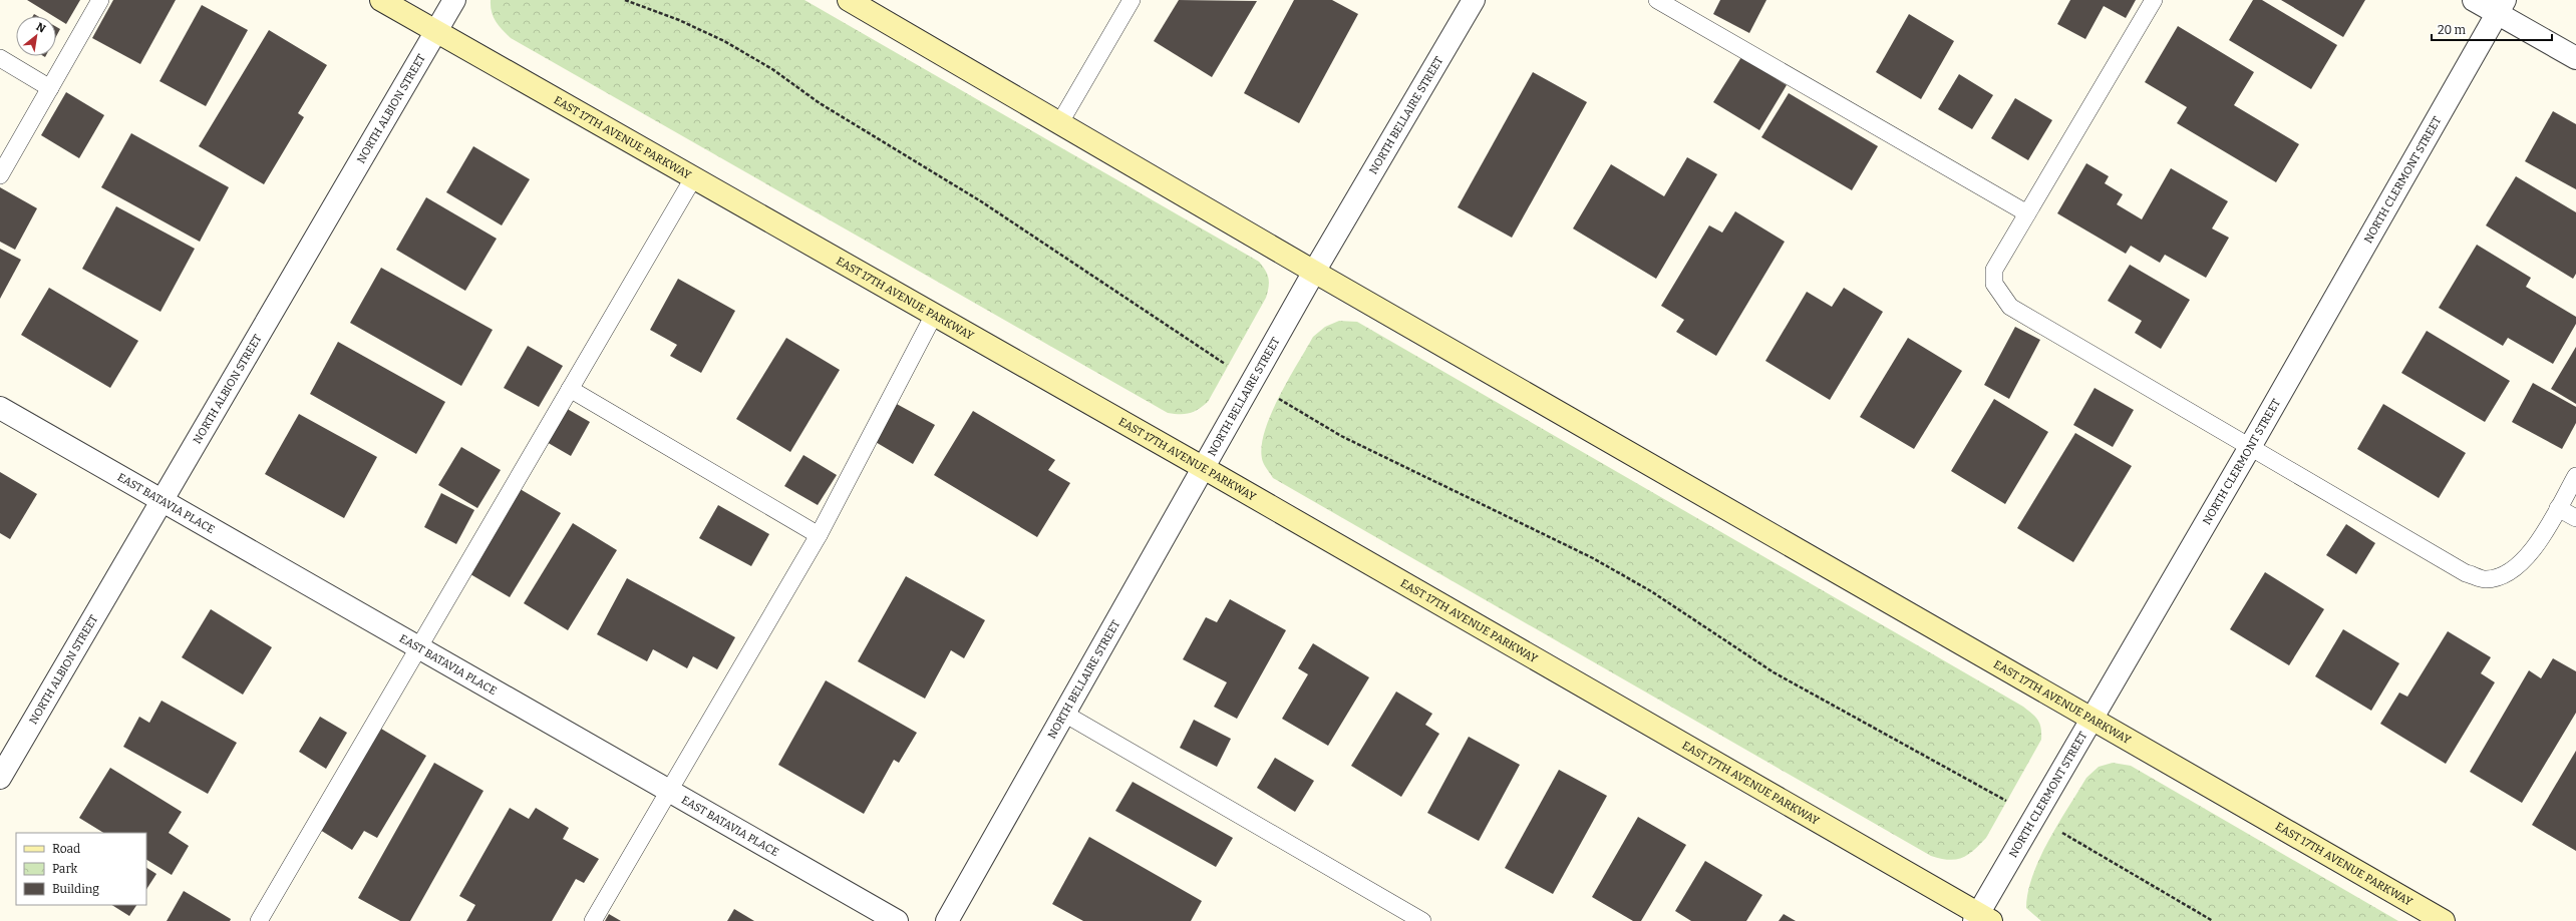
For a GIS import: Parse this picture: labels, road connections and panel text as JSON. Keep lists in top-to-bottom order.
{
  "streets": {
    "main road": ["EAST 17TH AVENUE PARKWAY"],
    "street": [
      "NORTH ALBION STREET",
      "NORTH BELLAIRE STREET",
      "NORTH CLERMONT STREET",
      "EAST BATAVIA PLACE"
    ]
  },
  "crossings": [
    ["NORTH ALBION STREET", "EAST 17TH AVENUE PARKWAY"],
    ["NORTH ALBION STREET", "EAST BATAVIA PLACE"],
    ["NORTH BELLAIRE STREET", "EAST 17TH AVENUE PARKWAY"],
    ["EAST 17TH AVENUE PARKWAY", "NORTH CLERMONT STREET"]
  ],
  "legend": ["Road", "Park", "Building"],
  "scale_bar": "20 m",
  "north": "top right"
}
